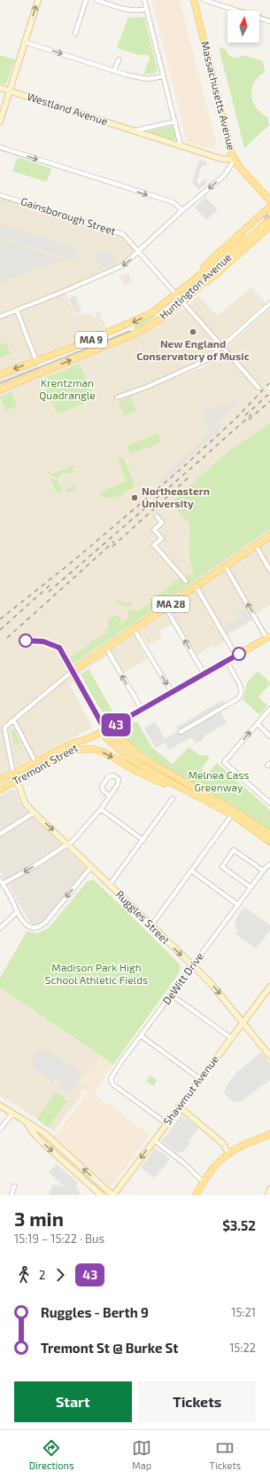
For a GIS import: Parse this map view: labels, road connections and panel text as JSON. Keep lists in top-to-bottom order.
{
  "streets": {
    "main road": [
      "Massachusetts Avenue",
      "Westland Avenue",
      "Huntington Avenue",
      "MA 9",
      "MA 28",
      "Tremont Street",
      "Ruggles Street",
      "Shawmut Avenue"
    ],
    "street": ["Gainsborough Street", "DeWitt Drive"]
  },
  "crossings": [
    ["Massachusetts Avenue", "Westland Avenue"],
    ["Gainsborough Street", "Huntington Avenue"],
    ["Tremont Street", "Ruggles Street"],
    ["Ruggles Street", "DeWitt Drive"],
    ["Ruggles Street", "Shawmut Avenue"],
    ["DeWitt Drive", "Shawmut Avenue"]
  ],
  "one_way": ["Ruggles Street"],
  "parks": ["Krentzman Quadrangle", "Melnea Cass Greenway", "Madison Park High School Athletic Fields"],
  "places": ["New England Conservatory of Music", "Northeastern University"],
  "lines": ["bus line 43"],
  "north": "top",
  "page": {
    "on_map": "43",
    "heading": ["3 min", "15:19 – 15:22 · Bus", "$3.52"],
    "legs": ["2", "43"],
    "list": [
      {
        "name": "Ruggles - Berth 9",
        "value": "15:21"
      },
      {
        "name": "Tremont St @ Burke St",
        "value": "15:22"
      }
    ],
    "buttons": ["Start", "Tickets"],
    "tabs": ["Directions", "Map", "Tickets"]
  }
}
